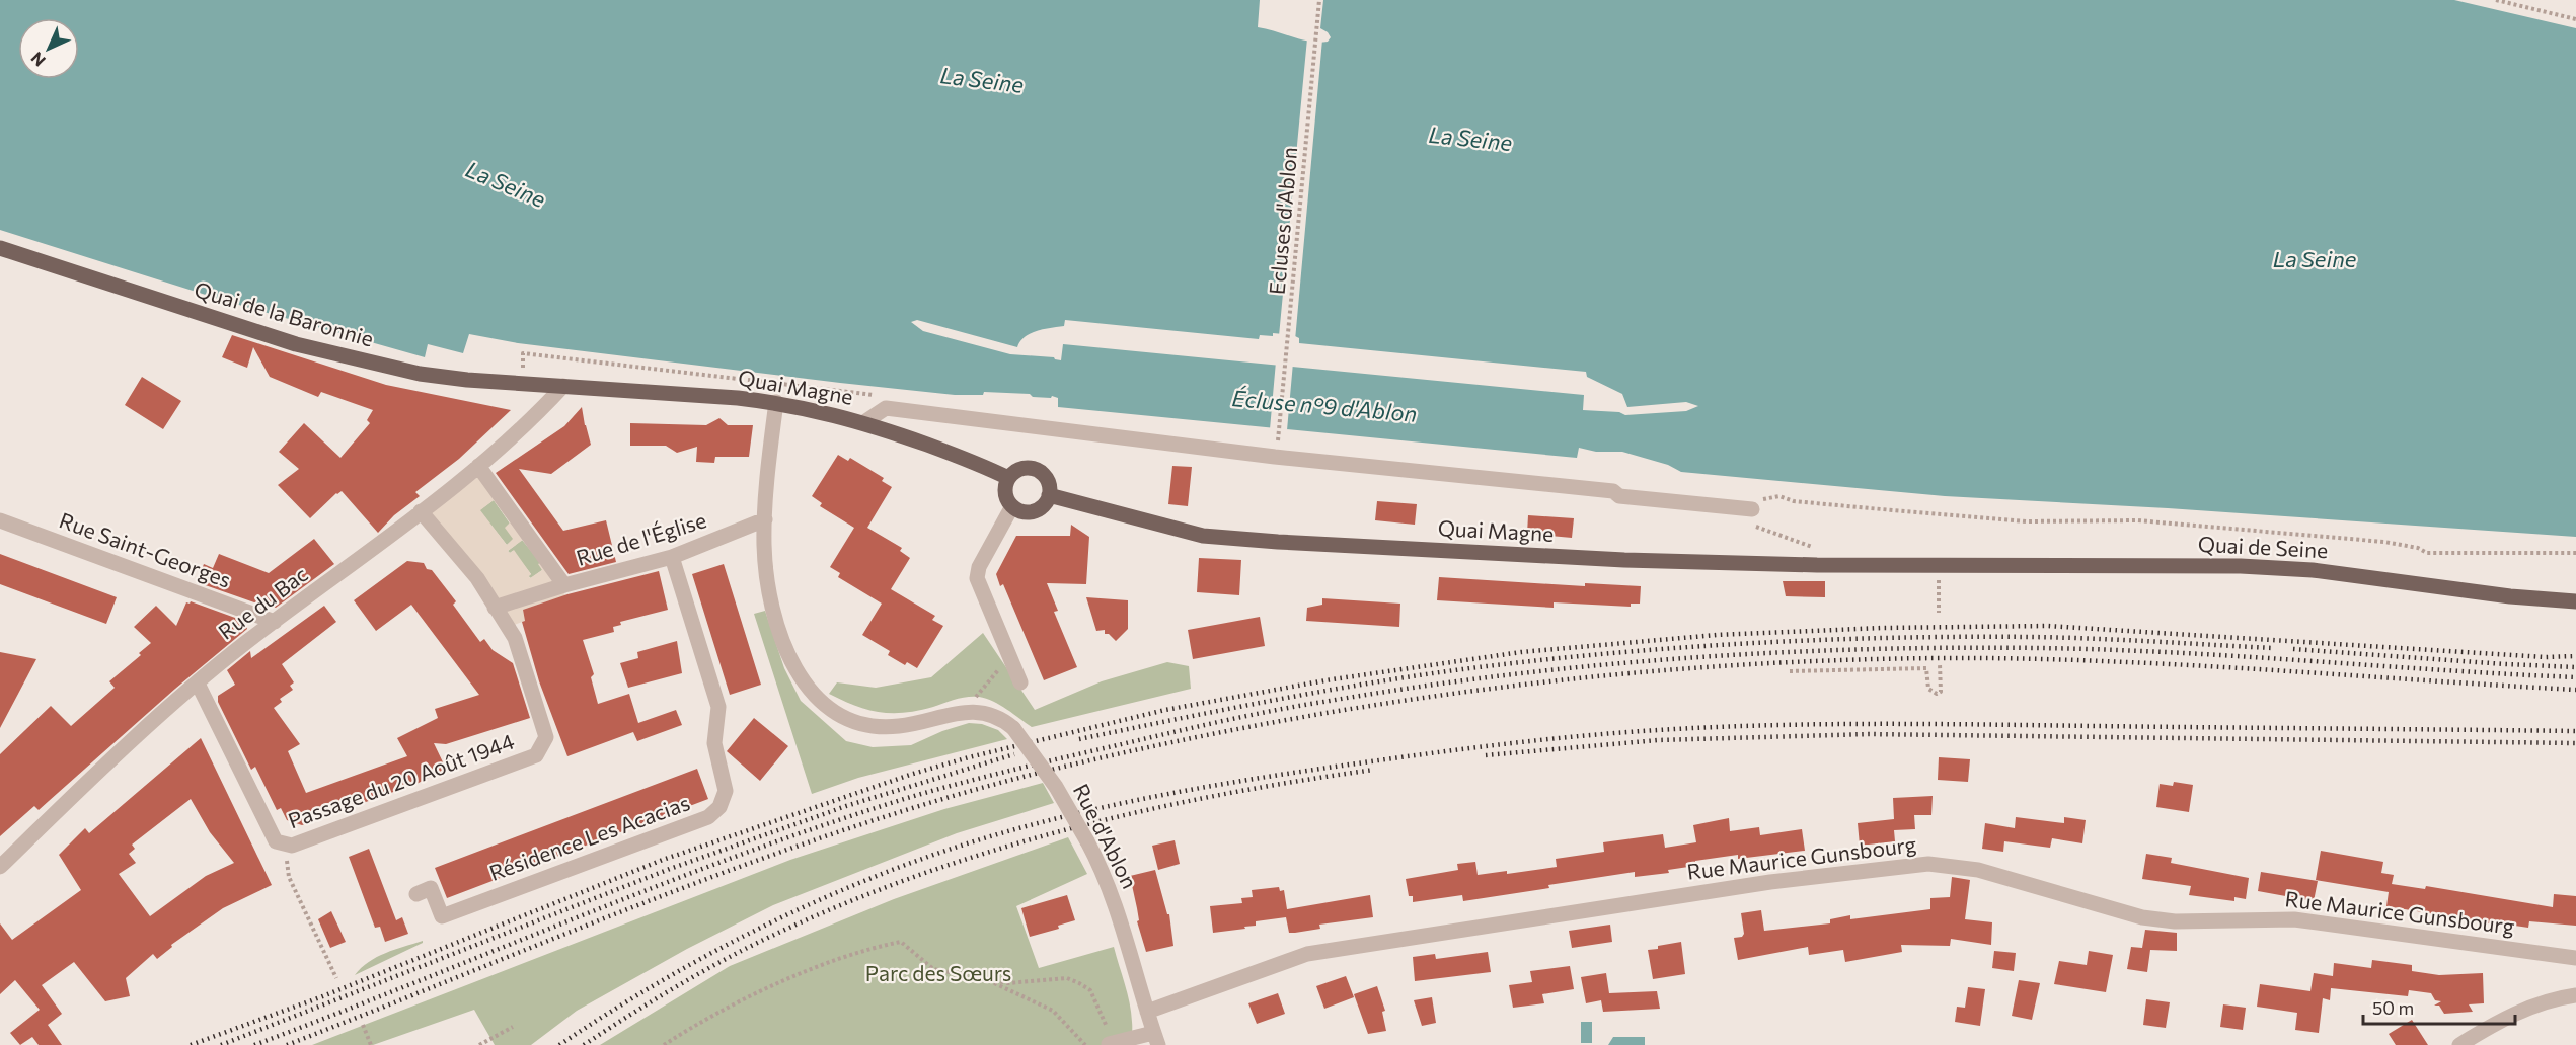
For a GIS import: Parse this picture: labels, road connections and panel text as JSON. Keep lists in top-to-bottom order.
{
  "streets": {
    "main road": ["Quai de la Baronnie", "Quai Magne", "Quai de Seine"],
    "street": [
      "Rue de l'Église",
      "Rue Saint-Georges",
      "Rue du Bac",
      "Passage du 20 Août 1944",
      "Rue d'Ablon",
      "Résidence Les Acacias",
      "Rue Maurice Gunsbourg"
    ],
    "path": ["Ecluses d'Ablon"]
  },
  "crossings": [
    ["Quai de la Baronnie", "Quai Magne"],
    ["Quai de la Baronnie", "Rue du Bac"],
    ["Quai Magne", "Quai de Seine"],
    ["Quai Magne", "Rue du Bac"],
    ["Rue de l'Église", "Passage du 20 Août 1944"],
    ["Rue de l'Église", "Résidence Les Acacias"],
    ["Rue Saint-Georges", "Rue du Bac"],
    ["Rue du Bac", "Passage du 20 Août 1944"],
    ["Rue d'Ablon", "Rue Maurice Gunsbourg"]
  ],
  "water": ["La Seine", "Écluse n°9 d'Ablon"],
  "parks": ["Parc des Sœurs"],
  "scale_bar": "50 m",
  "north": "bottom left"
}
